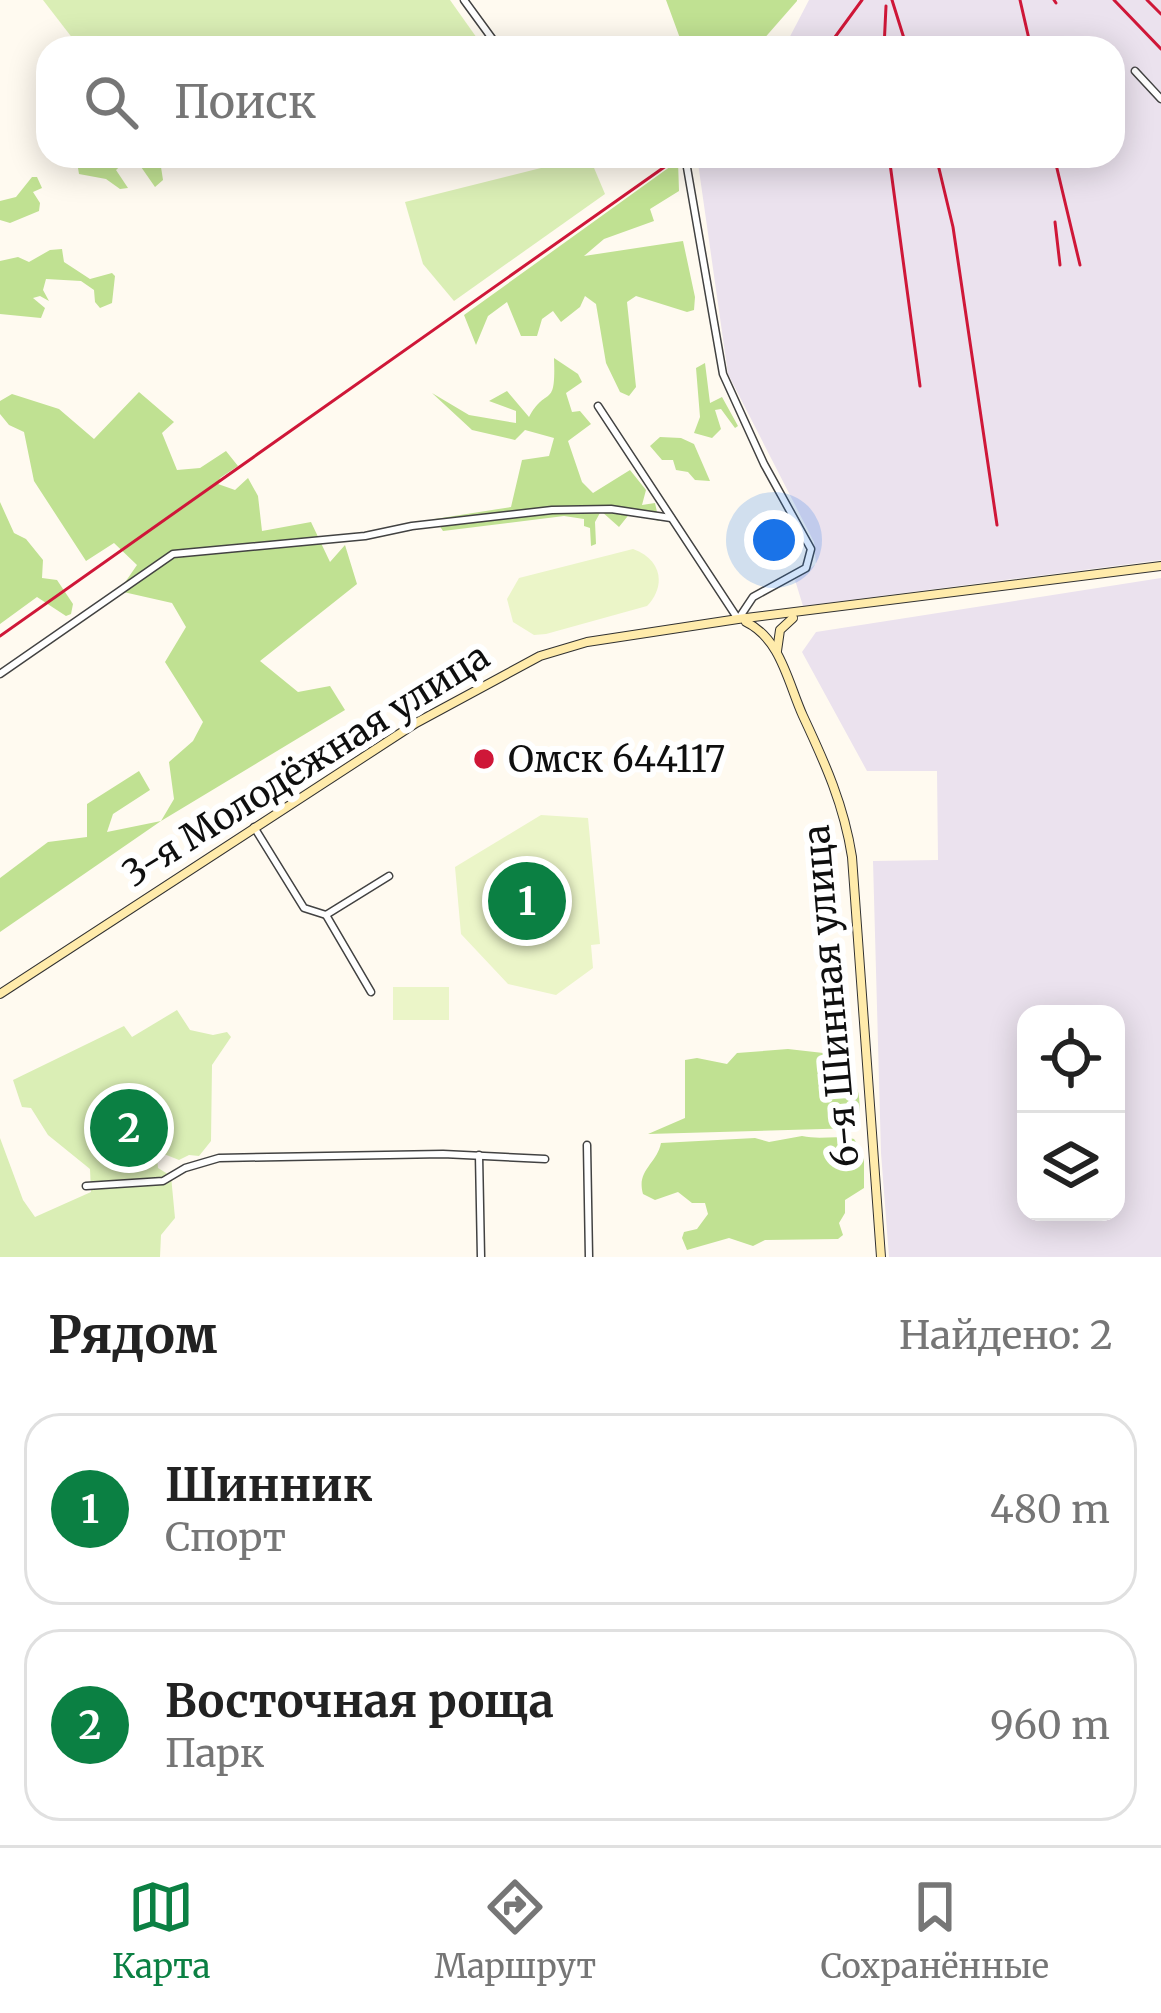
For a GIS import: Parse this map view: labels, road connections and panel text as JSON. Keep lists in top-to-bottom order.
{
  "streets": {
    "main road": ["3-я Молодёжная улица", "6-я Шинная улица"]
  },
  "crossings": [
    ["3-я Молодёжная улица", "6-я Шинная улица"]
  ],
  "places": ["Омск 644117"],
  "page": {
    "search": "Поиск",
    "pins": ["1", "2"],
    "heading": ["Рядом", "Найдено: 2"],
    "list": [
      {
        "mark": "1",
        "name": "Шинник",
        "note": "Спорт",
        "value": "480 m"
      },
      {
        "mark": "2",
        "name": "Восточная роща",
        "note": "Парк",
        "value": "960 m"
      }
    ],
    "nav": ["Карта", "Маршрут", "Сохранённые"]
  }
}
